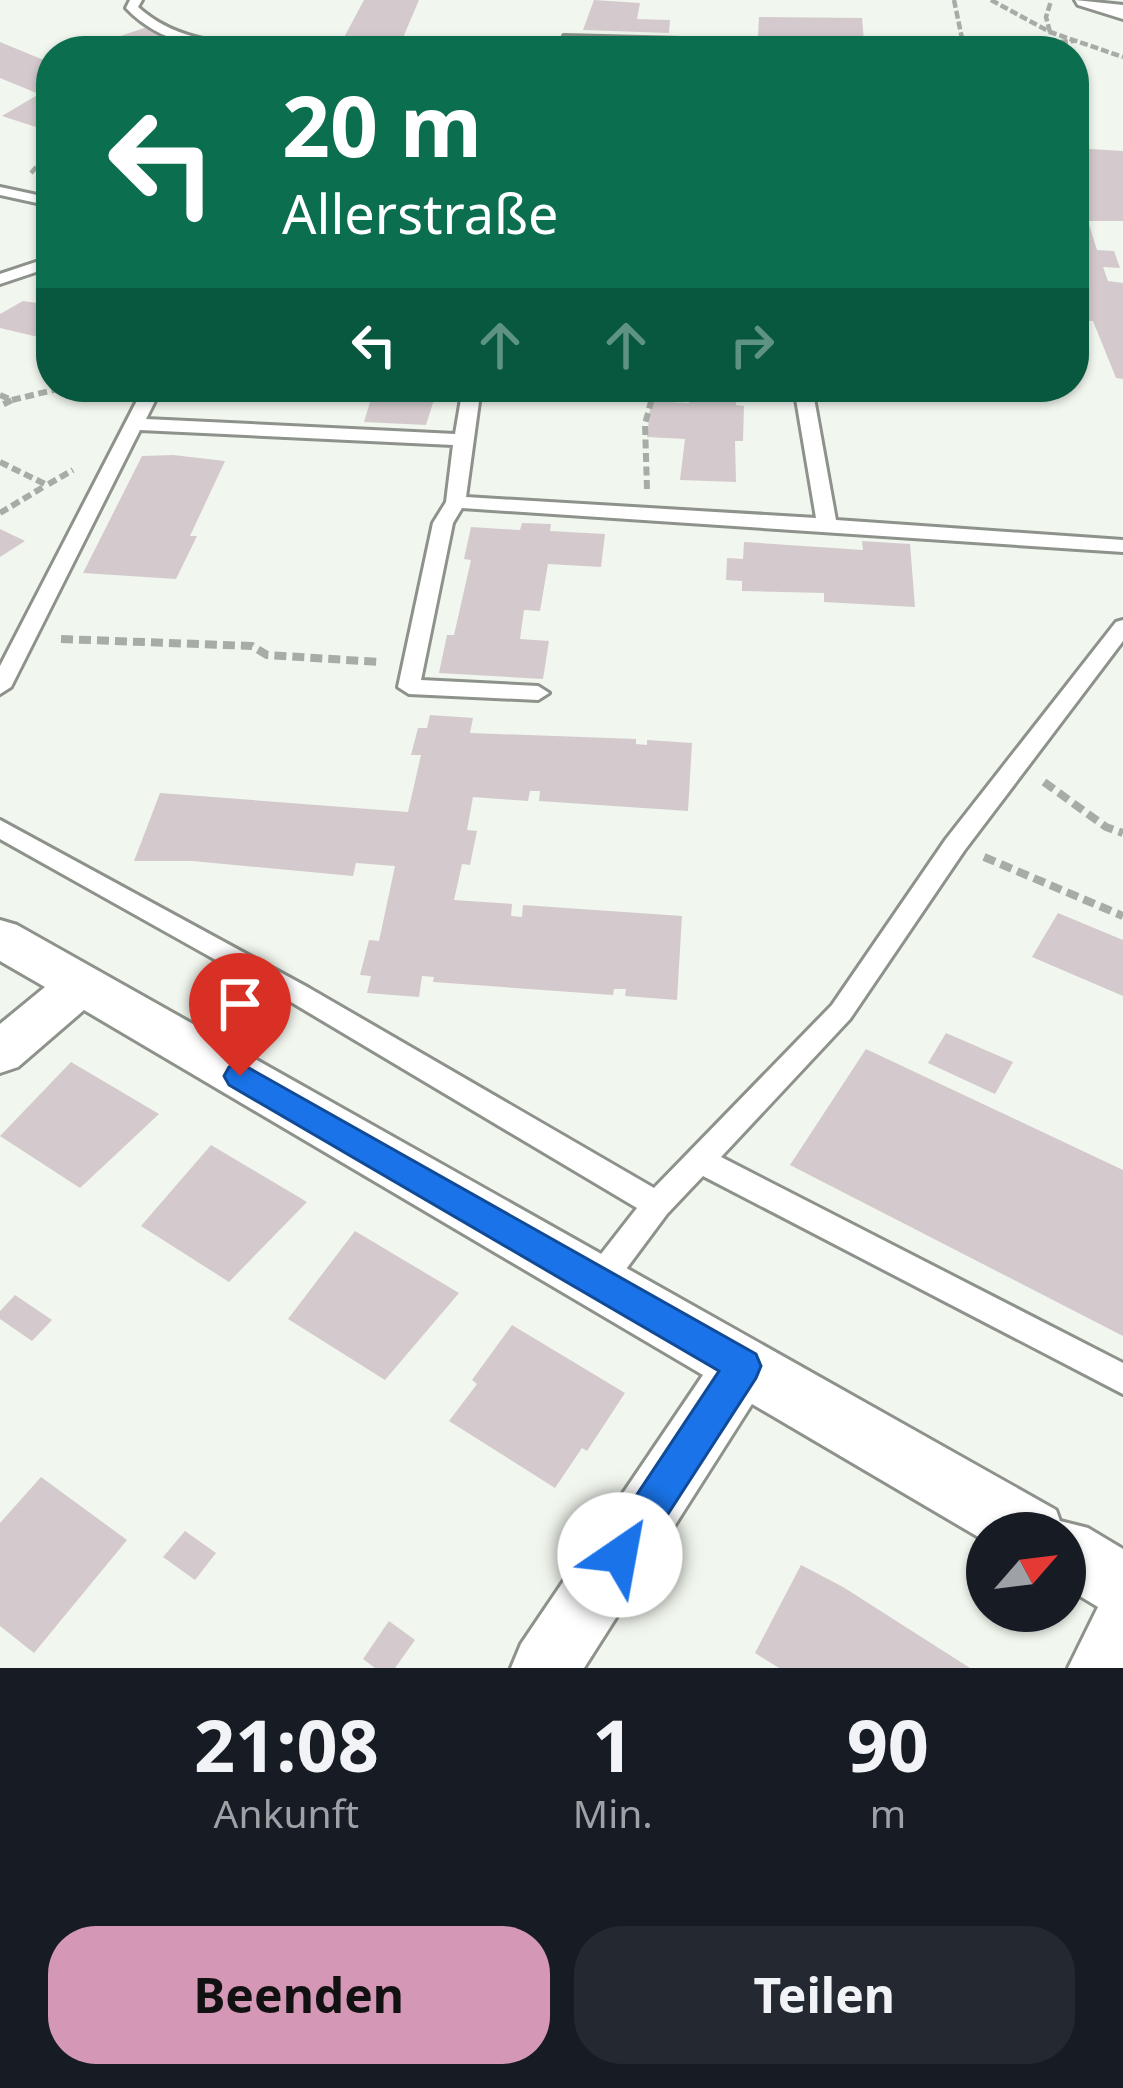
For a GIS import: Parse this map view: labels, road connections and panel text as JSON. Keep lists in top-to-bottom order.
{
  "north": "top right",
  "page": {
    "turn": ["20 m", "Allerstraße"],
    "eta": [
      "21:08",
      "Ankunft",
      "1",
      "Min.",
      "90",
      "m"
    ],
    "buttons": ["Beenden", "Teilen"]
  }
}
